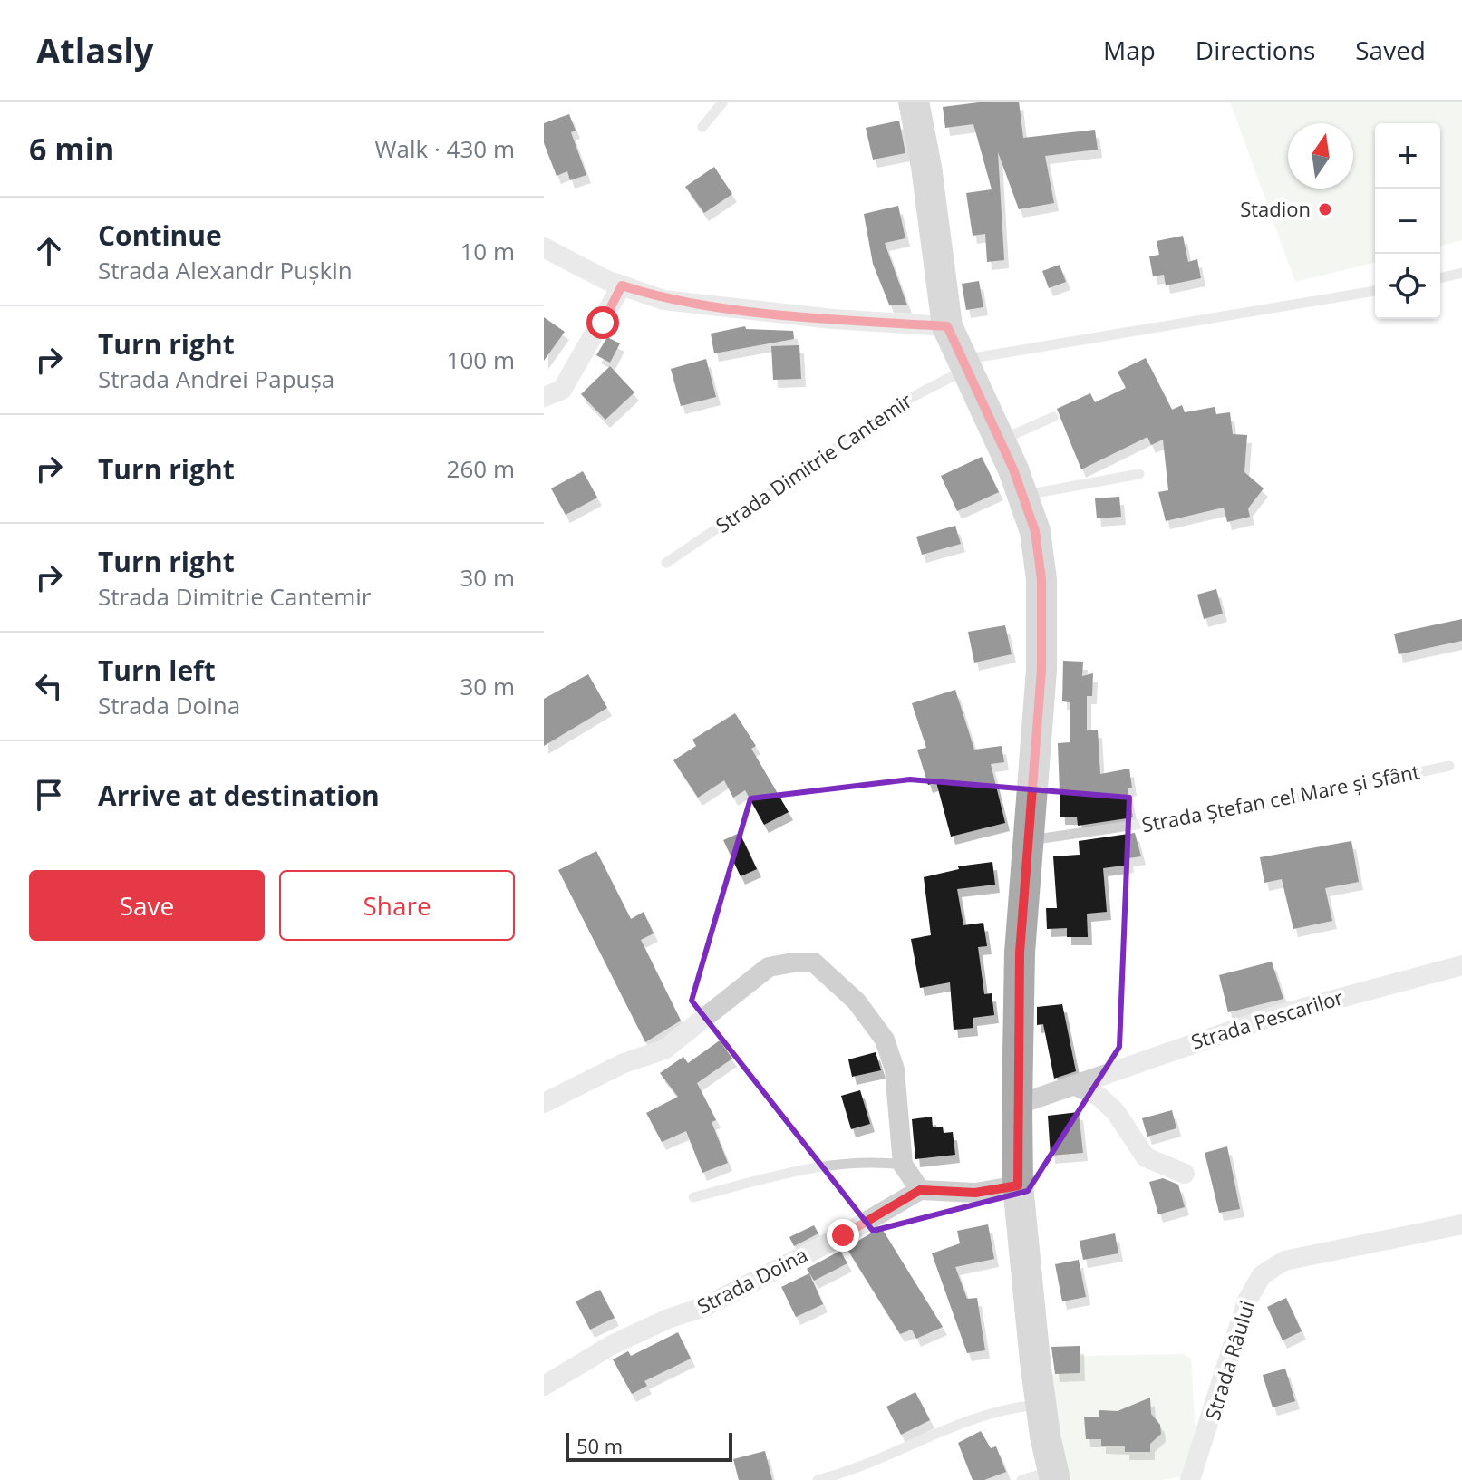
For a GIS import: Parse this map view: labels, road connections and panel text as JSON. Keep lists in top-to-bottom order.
{
  "streets": {
    "street": ["Strada Pescarilor", "Strada Doina", "Strada Râului"],
    "lane": ["Strada Dimitrie Cantemir", "Strada Ștefan cel Mare și Sfânt"]
  },
  "places": ["Stadion"],
  "scale_bar": "50 m",
  "north": "top",
  "page": {
    "header": "Atlasly",
    "nav": ["Map", "Directions", "Saved"],
    "heading": ["6 min", "Walk · 430 m"],
    "map_buttons": ["+", "−"],
    "list": [
      ["Continue", "Strada Alexandr Pușkin", "10 m"],
      ["Turn right", "Strada Andrei Papușa", "100 m"],
      ["Turn right", "260 m"],
      ["Turn right", "Strada Dimitrie Cantemir", "30 m"],
      ["Turn left", "Strada Doina", "30 m"],
      "Arrive at destination"
    ],
    "buttons": ["Save", "Share"],
    "scale": "50 m"
  }
}
